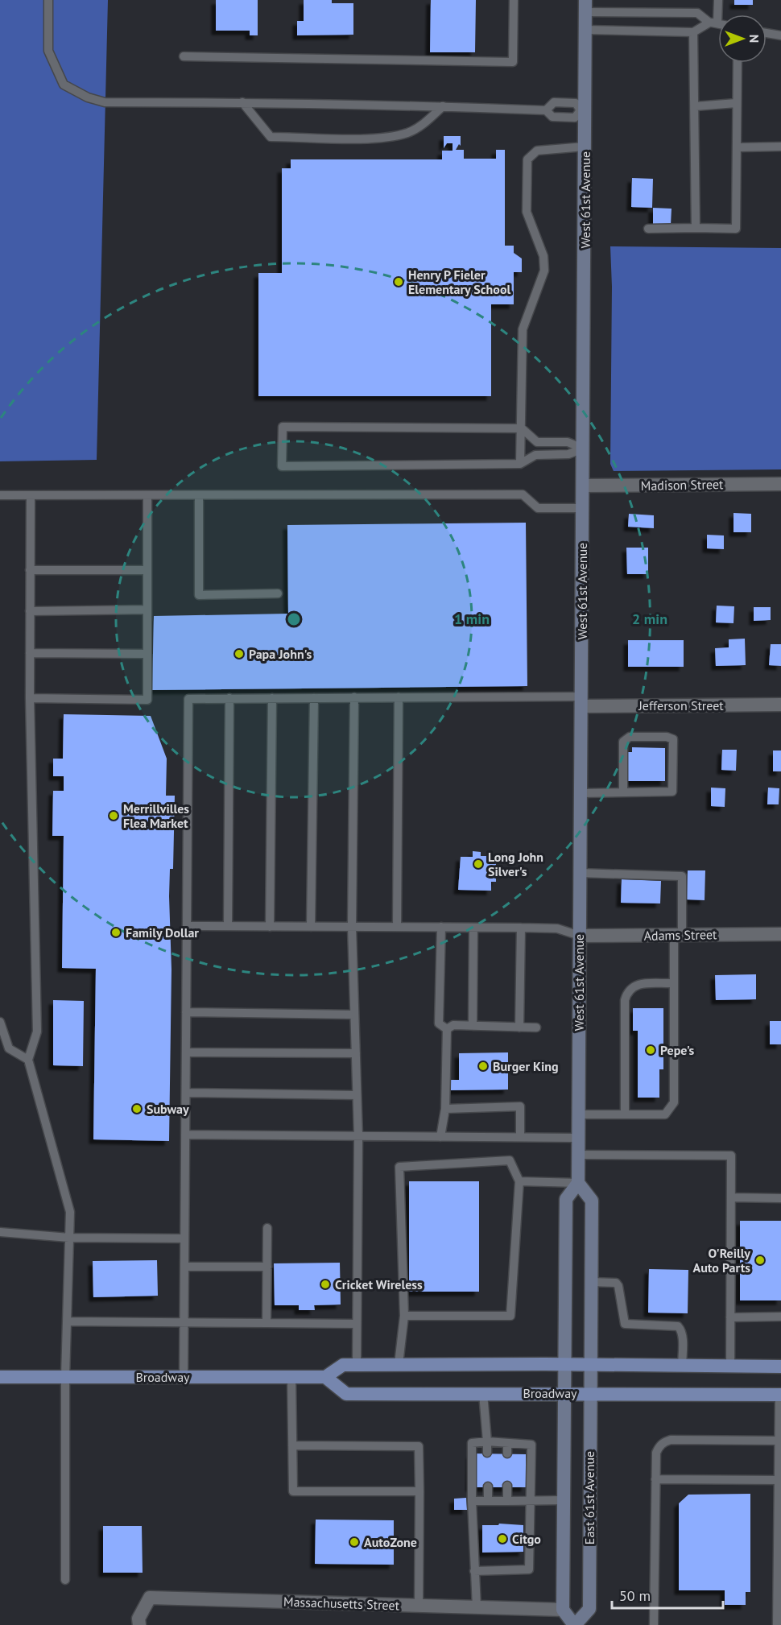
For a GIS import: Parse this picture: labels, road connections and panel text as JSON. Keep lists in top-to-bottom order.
{
  "streets": {
    "main road": ["West 61st Avenue", "Broadway", "East 61st Avenue"],
    "street": [
      "Madison Street",
      "Jefferson Street",
      "Adams Street",
      "Massachusetts Street"
    ]
  },
  "crossings": [
    ["West 61st Avenue", "Madison Street"],
    ["West 61st Avenue", "Jefferson Street"],
    ["West 61st Avenue", "Adams Street"],
    ["Broadway", "East 61st Avenue"],
    ["East 61st Avenue", "Massachusetts Street"]
  ],
  "places": [
    "Henry P Fieler Elementary School",
    "Papa John's",
    "Merrillvilles Flea Market",
    "Long John Silver's",
    "Family Dollar",
    "Pepe's",
    "Burger King",
    "Subway",
    "O'Reilly Auto Parts",
    "Cricket Wireless",
    "Citgo",
    "AutoZone"
  ],
  "scale_bar": "50 m",
  "north": "right",
  "rings": ["1 min", "2 min"]
}
